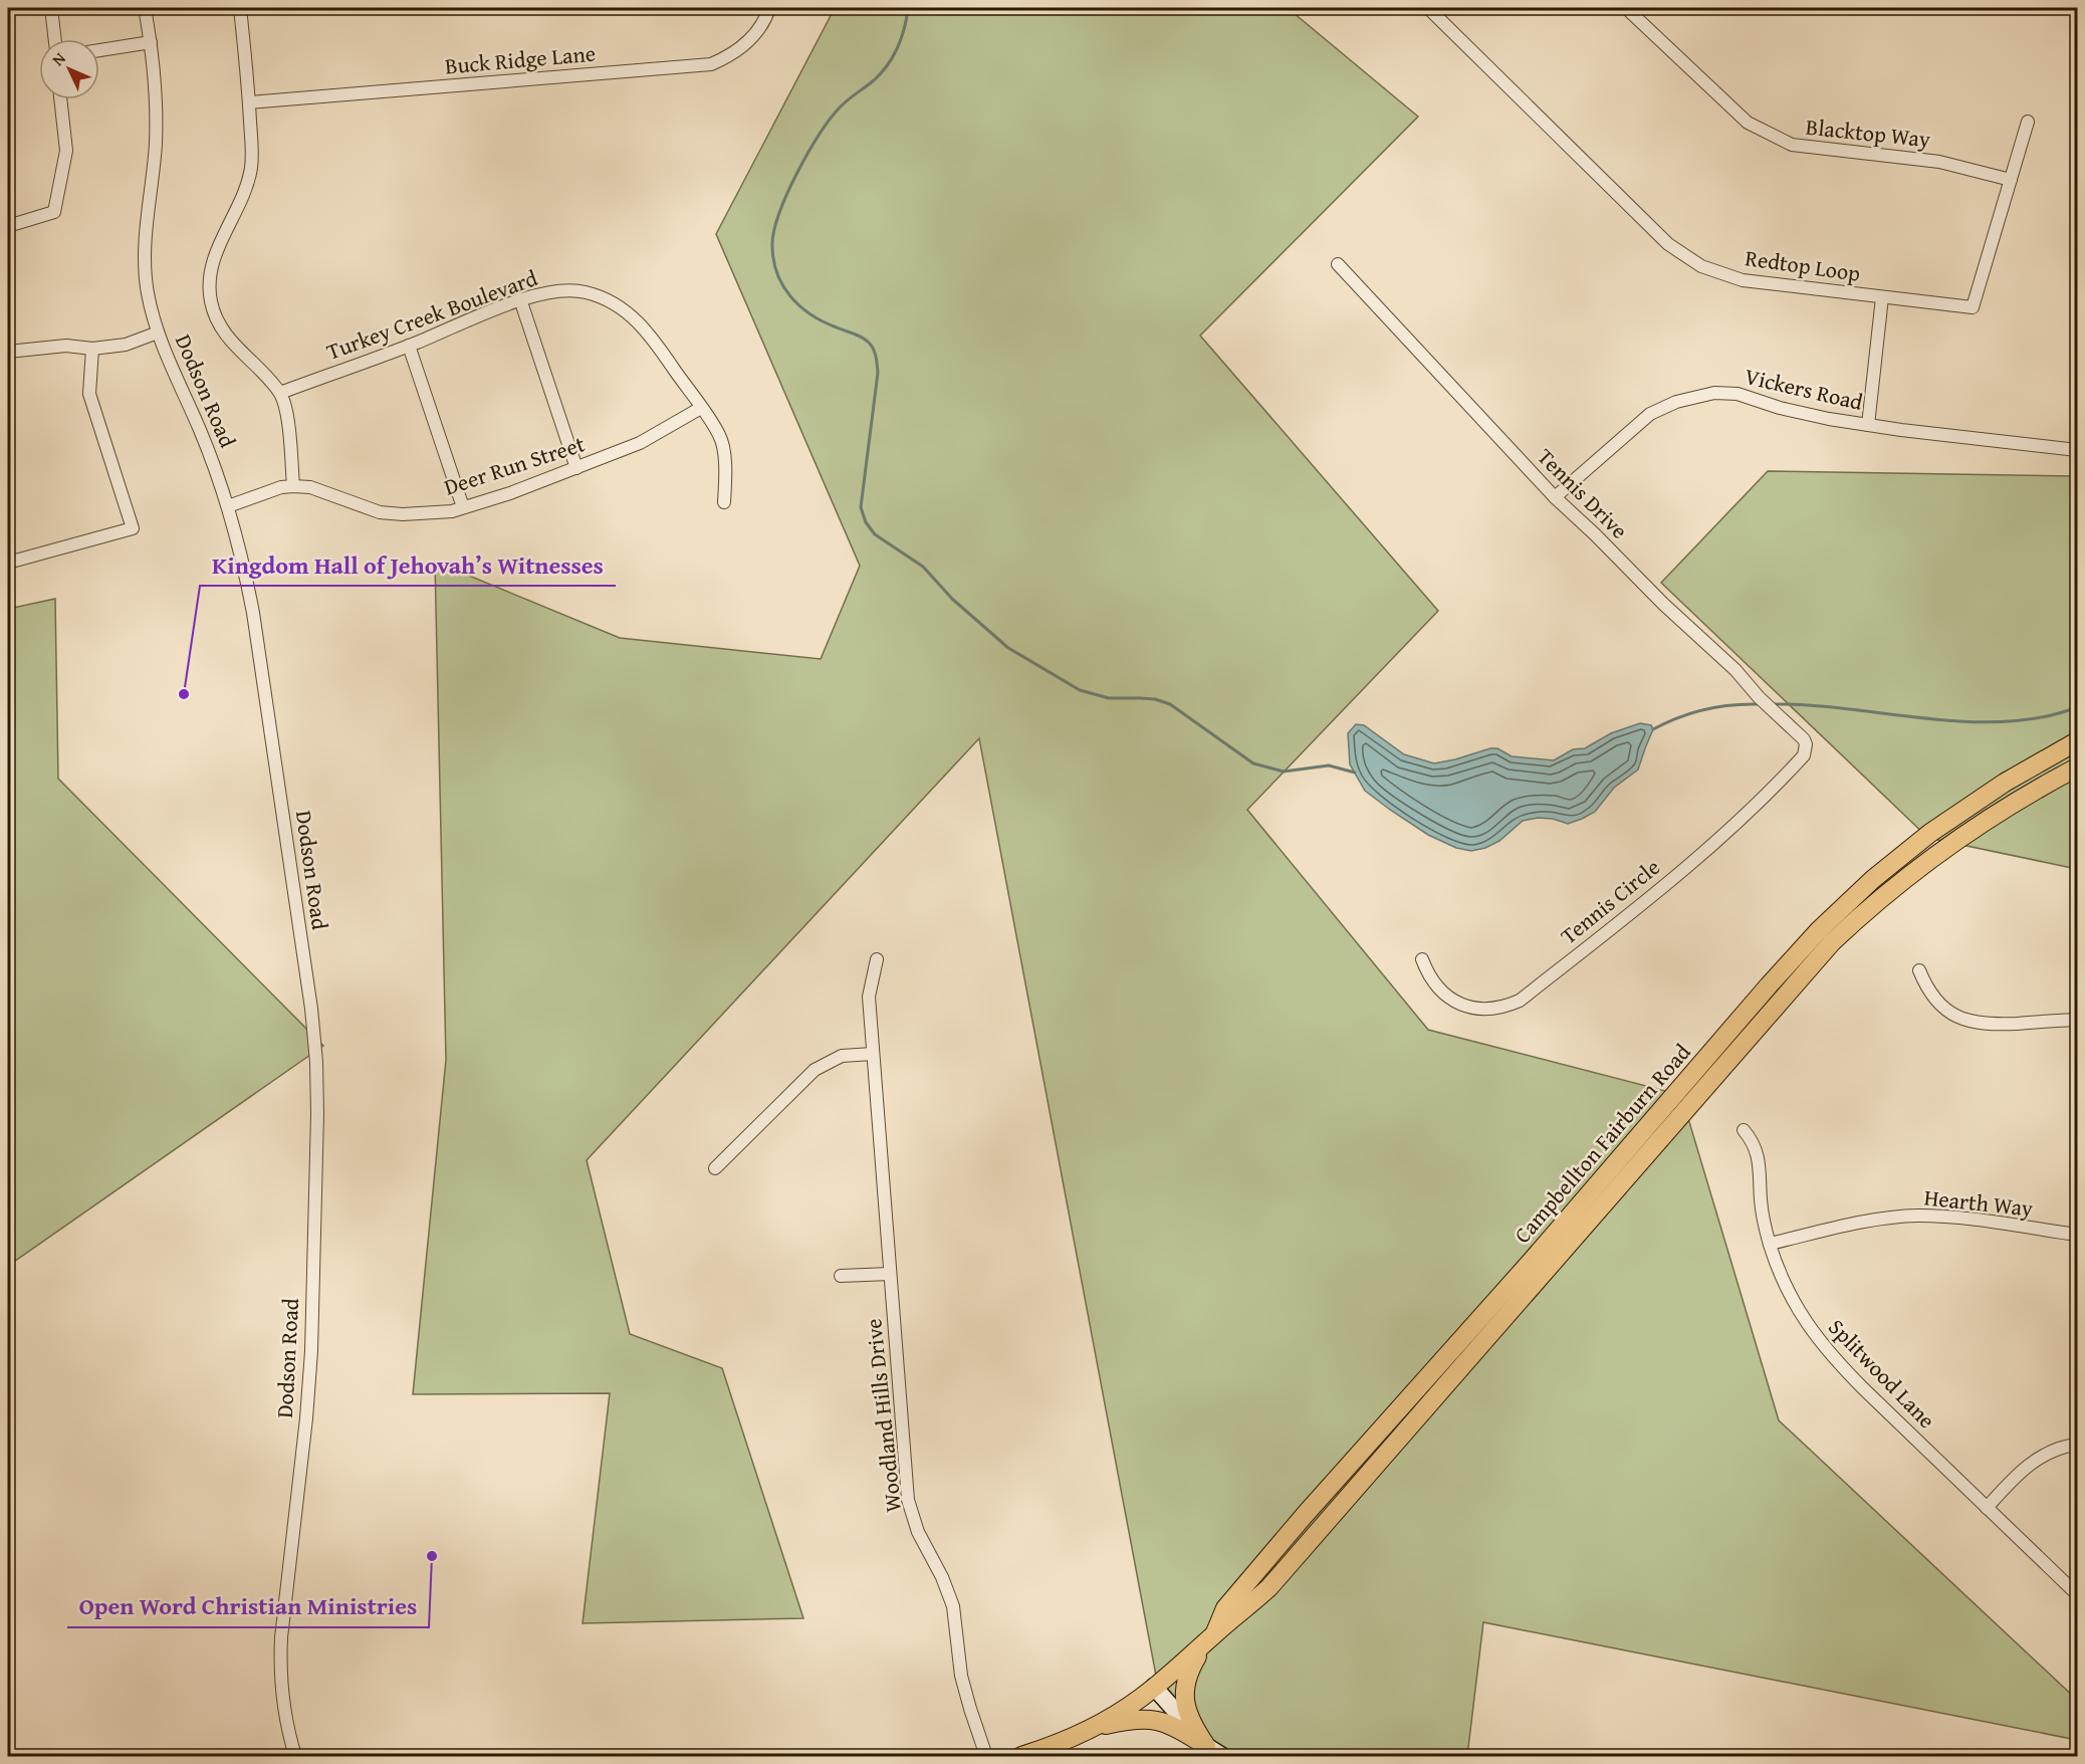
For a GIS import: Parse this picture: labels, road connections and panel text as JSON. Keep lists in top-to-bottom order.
{
  "streets": {
    "main road": ["Campbellton Fairburn Road"],
    "street": [
      "Buck Ridge Lane",
      "Blacktop Way",
      "Redtop Loop",
      "Turkey Creek Boulevard",
      "Vickers Road",
      "Dodson Road",
      "Deer Run Street",
      "Tennis Drive",
      "Tennis Circle",
      "Hearth Way",
      "Splitwood Lane",
      "Woodland Hills Drive"
    ]
  },
  "crossings": [
    ["Blacktop Way", "Redtop Loop"],
    ["Turkey Creek Boulevard", "Deer Run Street"],
    ["Vickers Road", "Tennis Drive"],
    ["Dodson Road", "Deer Run Street"],
    ["Tennis Drive", "Tennis Circle"],
    ["Hearth Way", "Splitwood Lane"]
  ],
  "places": ["Kingdom Hall of Jehovah’s Witnesses", "Open Word Christian Ministries"],
  "north": "top left"
}
